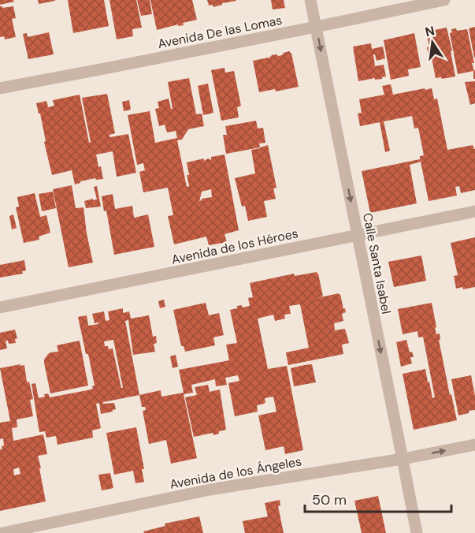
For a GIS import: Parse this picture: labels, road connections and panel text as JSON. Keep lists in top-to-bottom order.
{
  "streets": {
    "street": [
      "Avenida De las Lomas",
      "Avenida de los Héroes",
      "Calle Santa Isabel",
      "Avenida de los Ángeles"
    ]
  },
  "crossings": [
    ["Avenida De las Lomas", "Calle Santa Isabel"],
    ["Avenida de los Héroes", "Calle Santa Isabel"],
    ["Calle Santa Isabel", "Avenida de los Ángeles"]
  ],
  "one_way": ["Calle Santa Isabel"],
  "scale_bar": "50 m",
  "north": "top"
}
